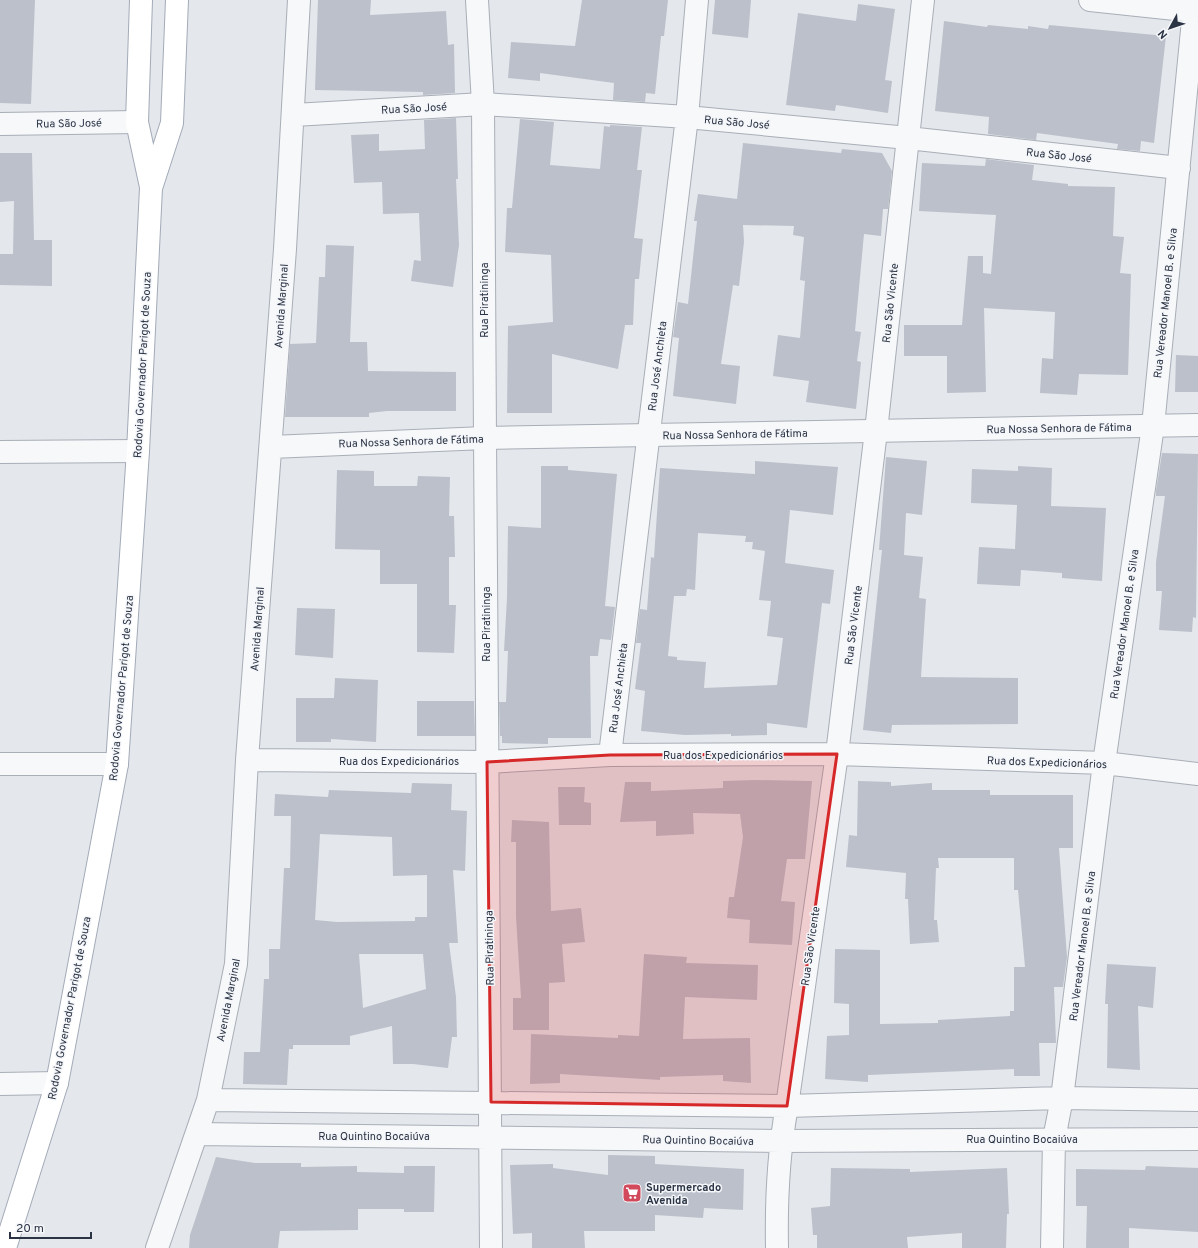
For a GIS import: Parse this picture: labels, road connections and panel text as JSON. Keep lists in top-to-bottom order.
{
  "streets": {
    "main road": ["Rodovia Governador Parigot de Souza"],
    "street": [
      "Rua São José",
      "Rua Piratininga",
      "Rua São Vicente",
      "Rua Vereador Manoel B. e Silva",
      "Avenida Marginal",
      "Rua José Anchieta",
      "Rua Nossa Senhora de Fátima",
      "Rua dos Expedicionários",
      "Rua Quintino Bocaiúva"
    ]
  },
  "crossings": [
    ["Rua São José", "Rua Piratininga"],
    ["Rua São José", "Rua São Vicente"],
    ["Rua São José", "Rua Vereador Manoel B. e Silva"],
    ["Rua São José", "Avenida Marginal"],
    ["Rua São José", "Rodovia Governador Parigot de Souza"],
    ["Rua São José", "Rua José Anchieta"],
    ["Rua Piratininga", "Rua Nossa Senhora de Fátima"],
    ["Rua Piratininga", "Rua dos Expedicionários"],
    ["Rua Piratininga", "Rua Quintino Bocaiúva"],
    ["Rua São Vicente", "Rua Nossa Senhora de Fátima"],
    ["Rua São Vicente", "Rua dos Expedicionários"],
    ["Rua São Vicente", "Rua Quintino Bocaiúva"],
    ["Rua Vereador Manoel B. e Silva", "Rua Nossa Senhora de Fátima"],
    ["Rua Vereador Manoel B. e Silva", "Rua dos Expedicionários"],
    ["Rua Vereador Manoel B. e Silva", "Rua Quintino Bocaiúva"],
    ["Avenida Marginal", "Rua Nossa Senhora de Fátima"],
    ["Avenida Marginal", "Rua dos Expedicionários"],
    ["Avenida Marginal", "Rua Quintino Bocaiúva"],
    ["Rua José Anchieta", "Rua Nossa Senhora de Fátima"],
    ["Rua José Anchieta", "Rua dos Expedicionários"]
  ],
  "places": {
    "supermarket": ["Supermercado Avenida"]
  },
  "scale_bar": "20 m",
  "north": "bottom left"
}
